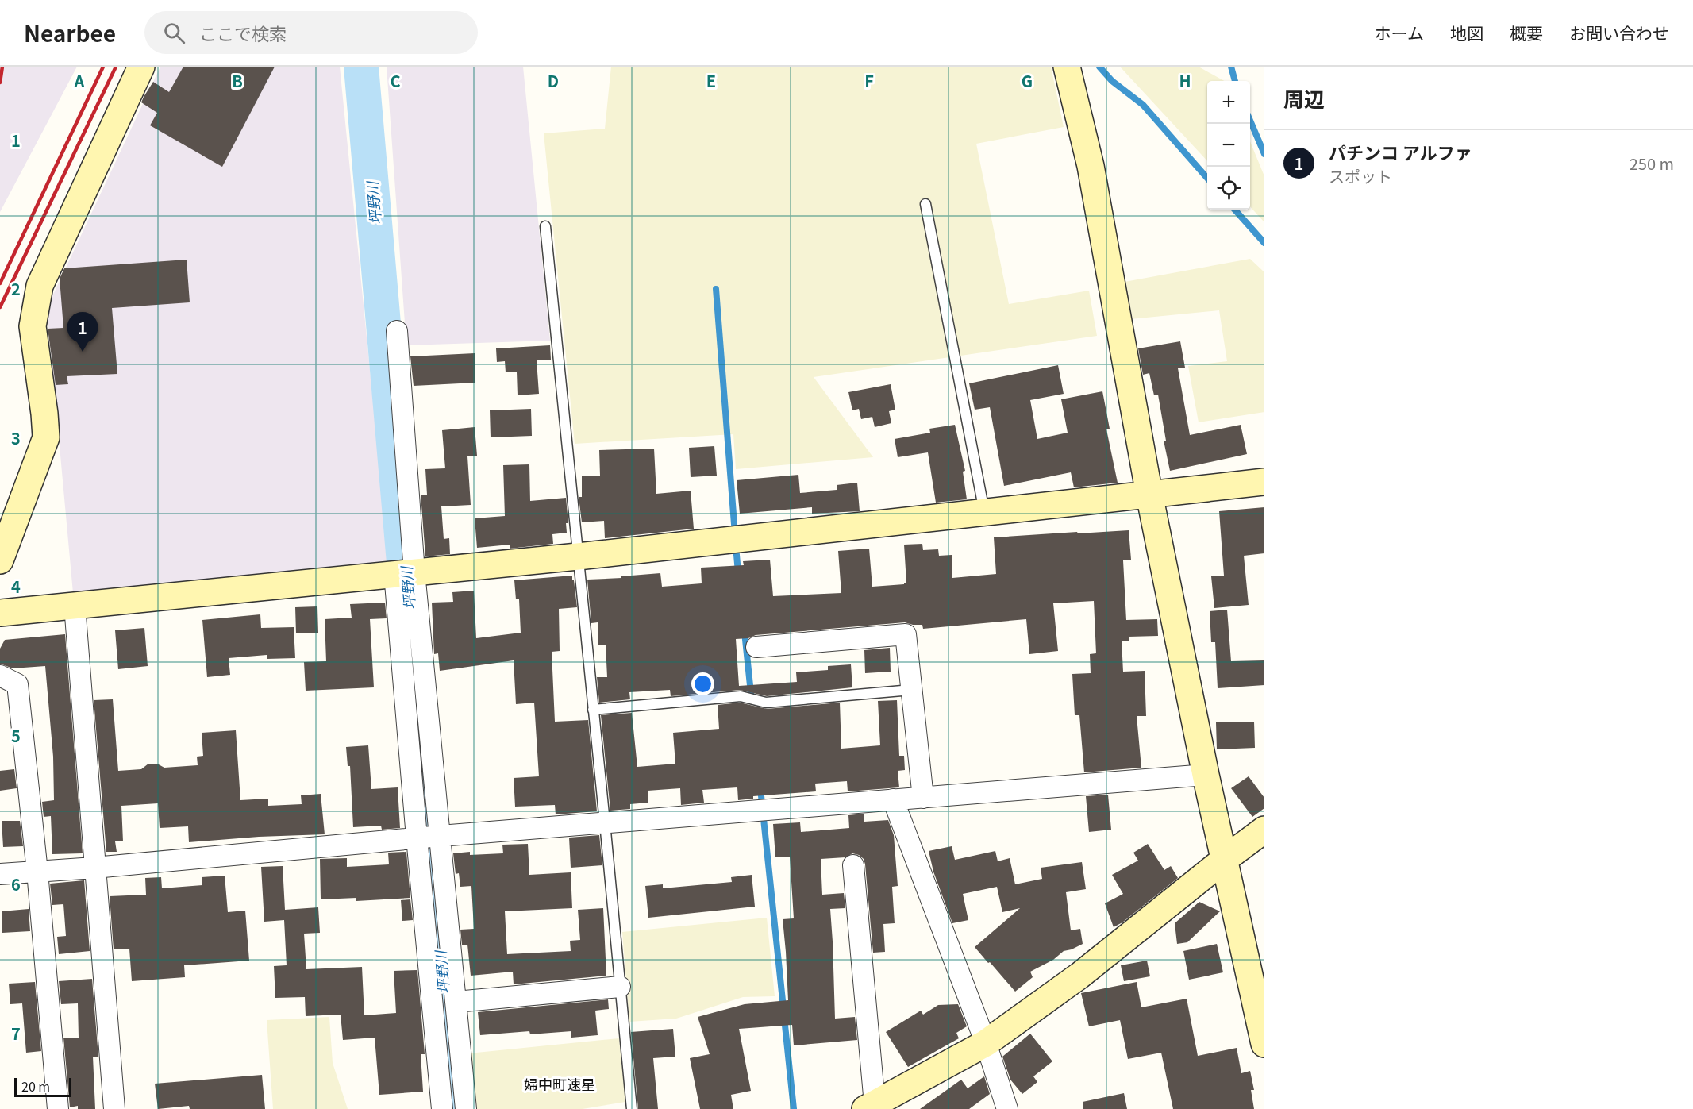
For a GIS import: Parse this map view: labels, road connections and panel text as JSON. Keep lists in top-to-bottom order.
{
  "districts": ["婦中町速星"],
  "water": ["坪野川"],
  "scale_bar": "20 m",
  "page": {
    "header": "Nearbee",
    "search": "ここで検索",
    "nav": [
      "ホーム",
      "地図",
      "概要",
      "お問い合わせ"
    ],
    "heading": "周辺",
    "map_buttons": ["+", "−"],
    "list": [
      {
        "mark": "1",
        "name": "パチンコ アルファ",
        "note": "スポット",
        "value": "250 m"
      }
    ],
    "pins": "1",
    "scale": "20 m"
  },
  "grid": {
    "columns": [
      "A",
      "B",
      "C",
      "D",
      "E",
      "F",
      "G",
      "H"
    ],
    "rows": [
      "1",
      "2",
      "3",
      "4",
      "5",
      "6",
      "7"
    ]
  }
}
